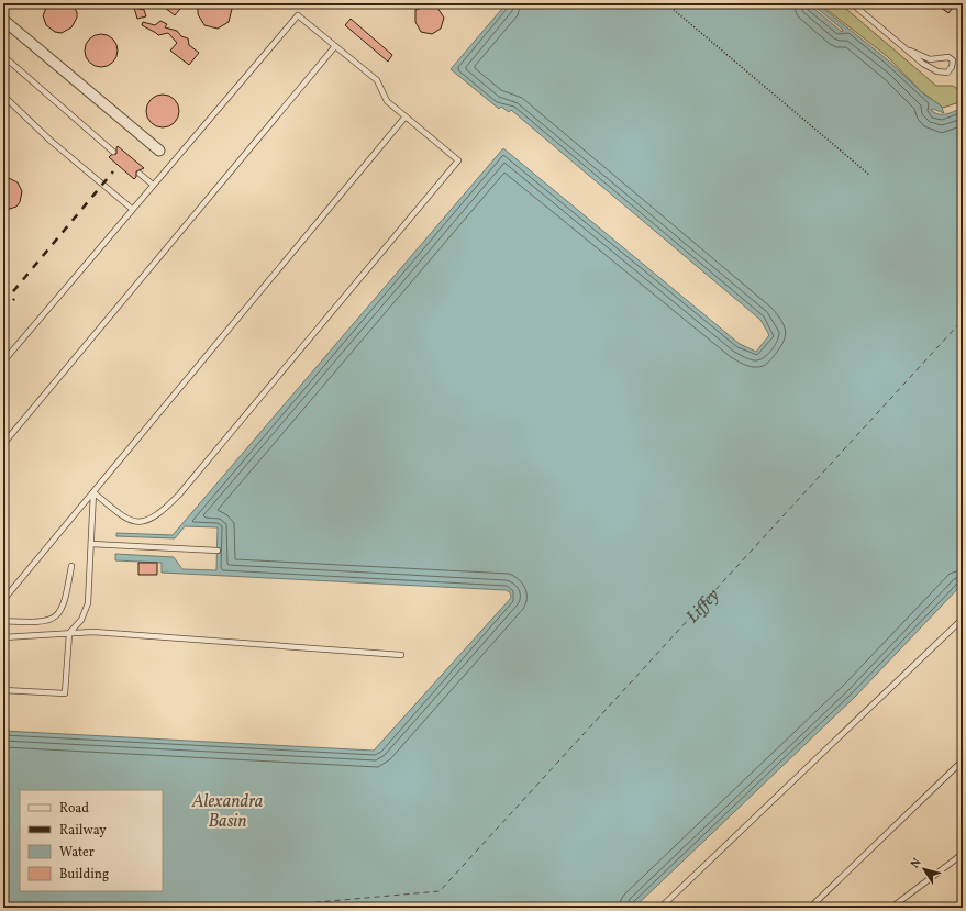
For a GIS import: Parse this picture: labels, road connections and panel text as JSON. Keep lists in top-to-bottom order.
{
  "water": ["Liffey", "Alexandra Basin"],
  "legend": [
    "Road",
    "Railway",
    "Water",
    "Building"
  ],
  "north": "top left"
}
